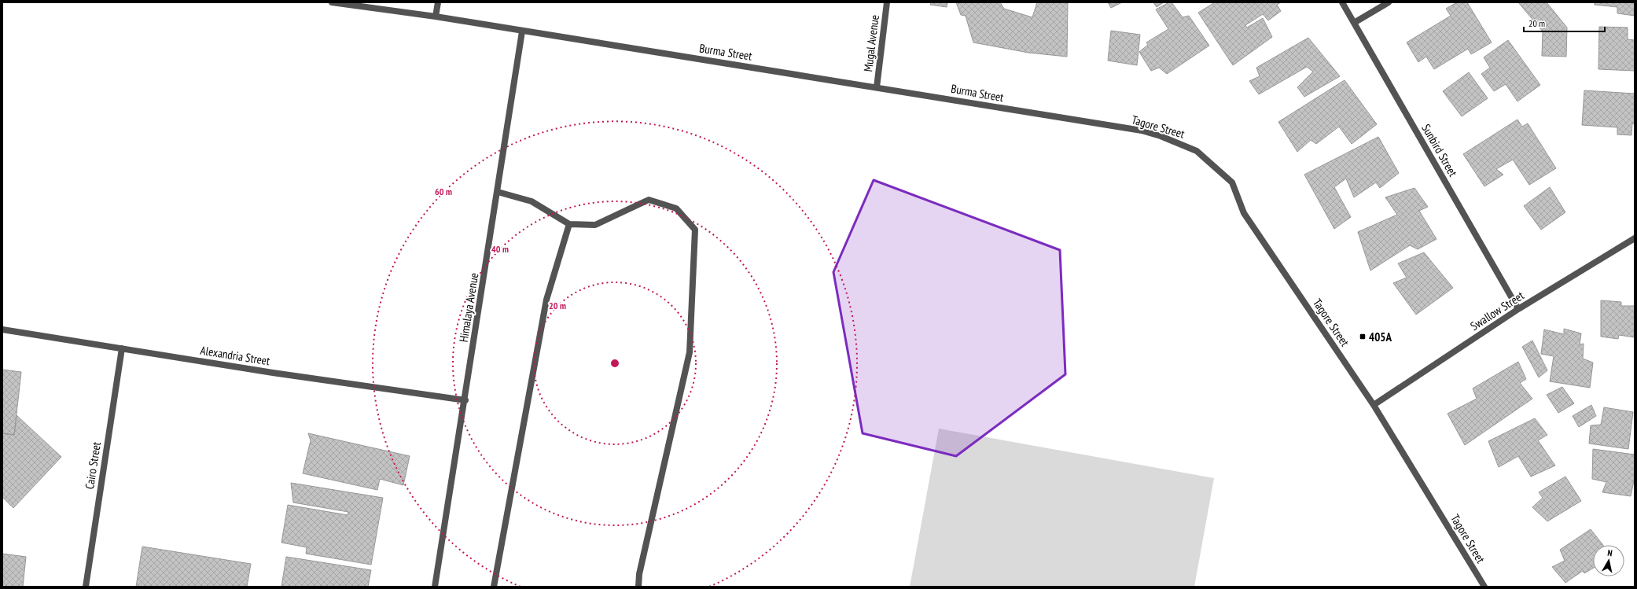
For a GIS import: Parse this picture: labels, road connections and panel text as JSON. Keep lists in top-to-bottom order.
{
  "streets": {
    "street": [
      "Mugal Avenue",
      "Burma Street",
      "Tagore Street",
      "Sunbird Street",
      "Himalaya Avenue",
      "Swallow Street",
      "Alexandria Street",
      "Cairo Street"
    ]
  },
  "crossings": [
    ["Mugal Avenue", "Burma Street"],
    ["Burma Street", "Tagore Street"],
    ["Burma Street", "Himalaya Avenue"],
    ["Tagore Street", "Swallow Street"],
    ["Sunbird Street", "Swallow Street"],
    ["Himalaya Avenue", "Alexandria Street"],
    ["Alexandria Street", "Cairo Street"]
  ],
  "places": {
    "transit": ["405A"]
  },
  "scale_bar": "20 m",
  "north": "top",
  "rings": ["60 m", "40 m", "20 m"]
}
